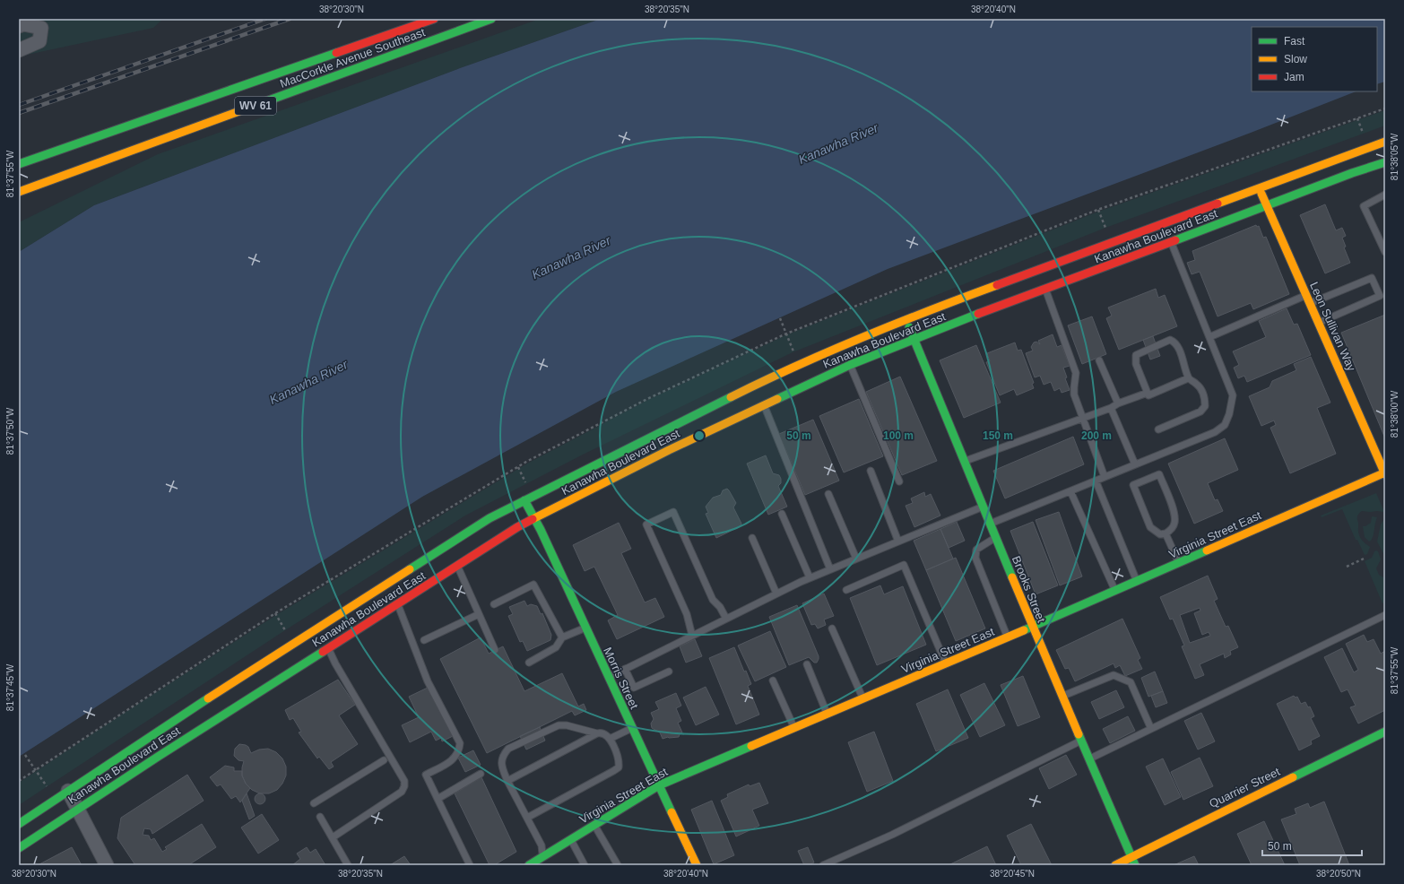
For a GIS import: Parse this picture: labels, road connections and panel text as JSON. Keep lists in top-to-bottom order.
{
  "streets": {
    "main road": [
      "MacCorkle Avenue Southeast",
      "WV 61",
      "Kanawha Boulevard East",
      "Leon Sullivan Way",
      "Virginia Street East",
      "Brooks Street",
      "Morris Street",
      "Quarrier Street"
    ]
  },
  "crossings": [
    ["Kanawha Boulevard East", "Leon Sullivan Way"],
    ["Kanawha Boulevard East", "Brooks Street"],
    ["Kanawha Boulevard East", "Morris Street"],
    ["Leon Sullivan Way", "Virginia Street East"],
    ["Virginia Street East", "Brooks Street"],
    ["Virginia Street East", "Morris Street"],
    ["Brooks Street", "Quarrier Street"]
  ],
  "water": ["Kanawha River"],
  "legend": ["Fast", "Slow", "Jam"],
  "scale_bar": "50 m",
  "coordinates": [
    "38°20'30\"N",
    "38°20'35\"N",
    "38°20'40\"N",
    "81°38'05\"W",
    "81°37'55\"W",
    "81°38'00\"W",
    "81°37'50\"W",
    "81°37'45\"W",
    "38°20'45\"N",
    "38°20'50\"N"
  ],
  "rings": [
    "50 m",
    "100 m",
    "150 m",
    "200 m"
  ]
}
